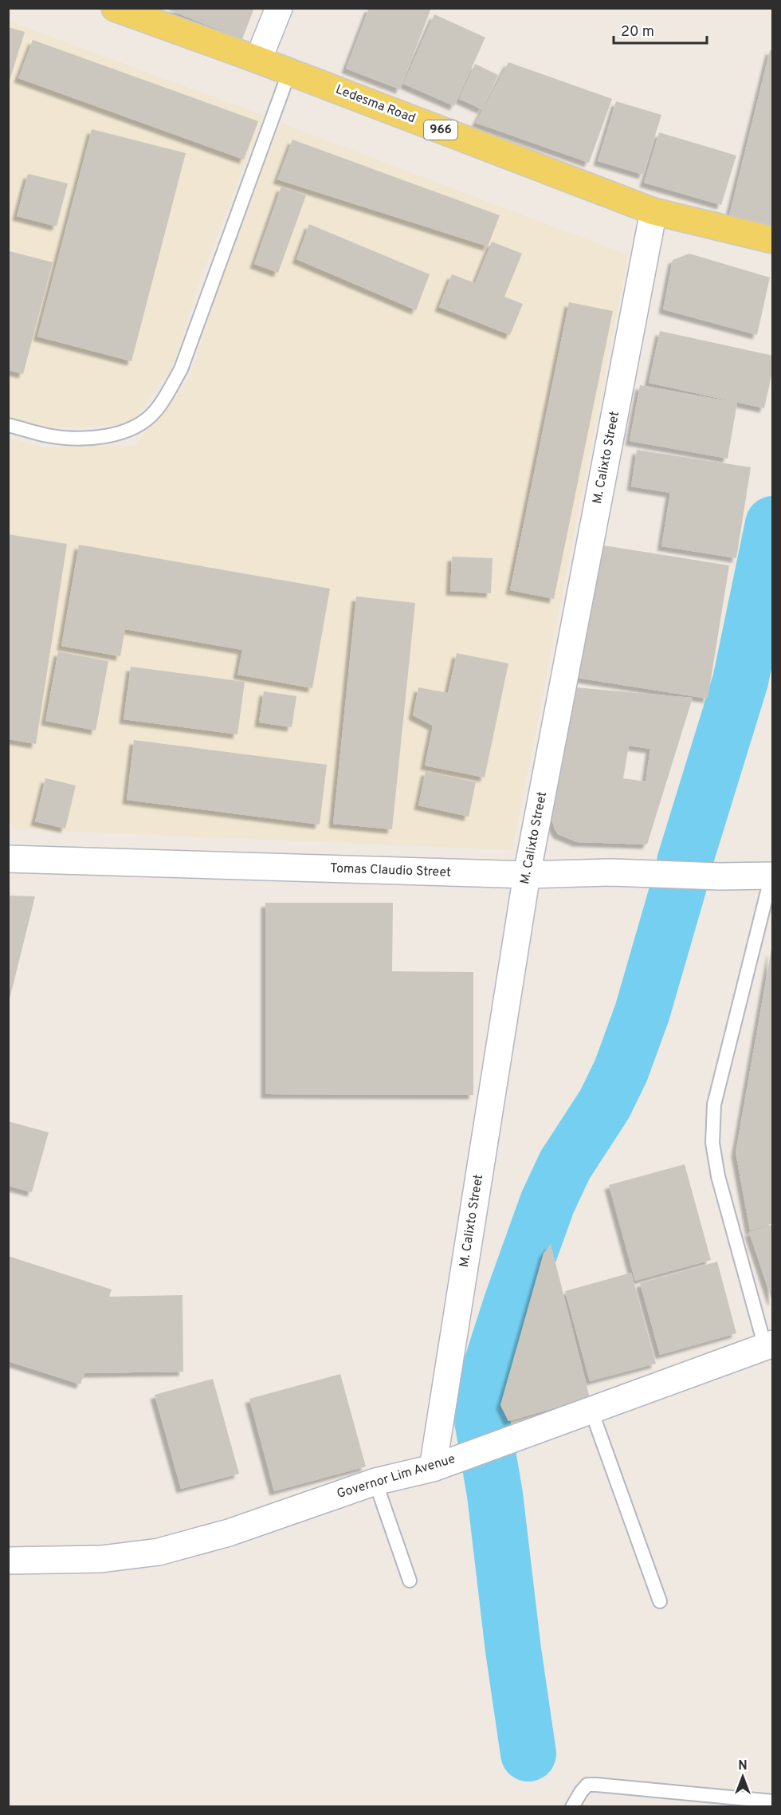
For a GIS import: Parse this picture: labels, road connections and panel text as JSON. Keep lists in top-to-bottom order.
{
  "streets": {
    "main road": ["Ledesma Road", "966"],
    "street": ["M. Calixto Street", "Tomas Claudio Street", "Governor Lim Avenue"]
  },
  "crossings": [
    ["Ledesma Road", "M. Calixto Street"],
    ["M. Calixto Street", "Tomas Claudio Street"],
    ["M. Calixto Street", "Governor Lim Avenue"]
  ],
  "scale_bar": "20 m",
  "north": "top"
}
